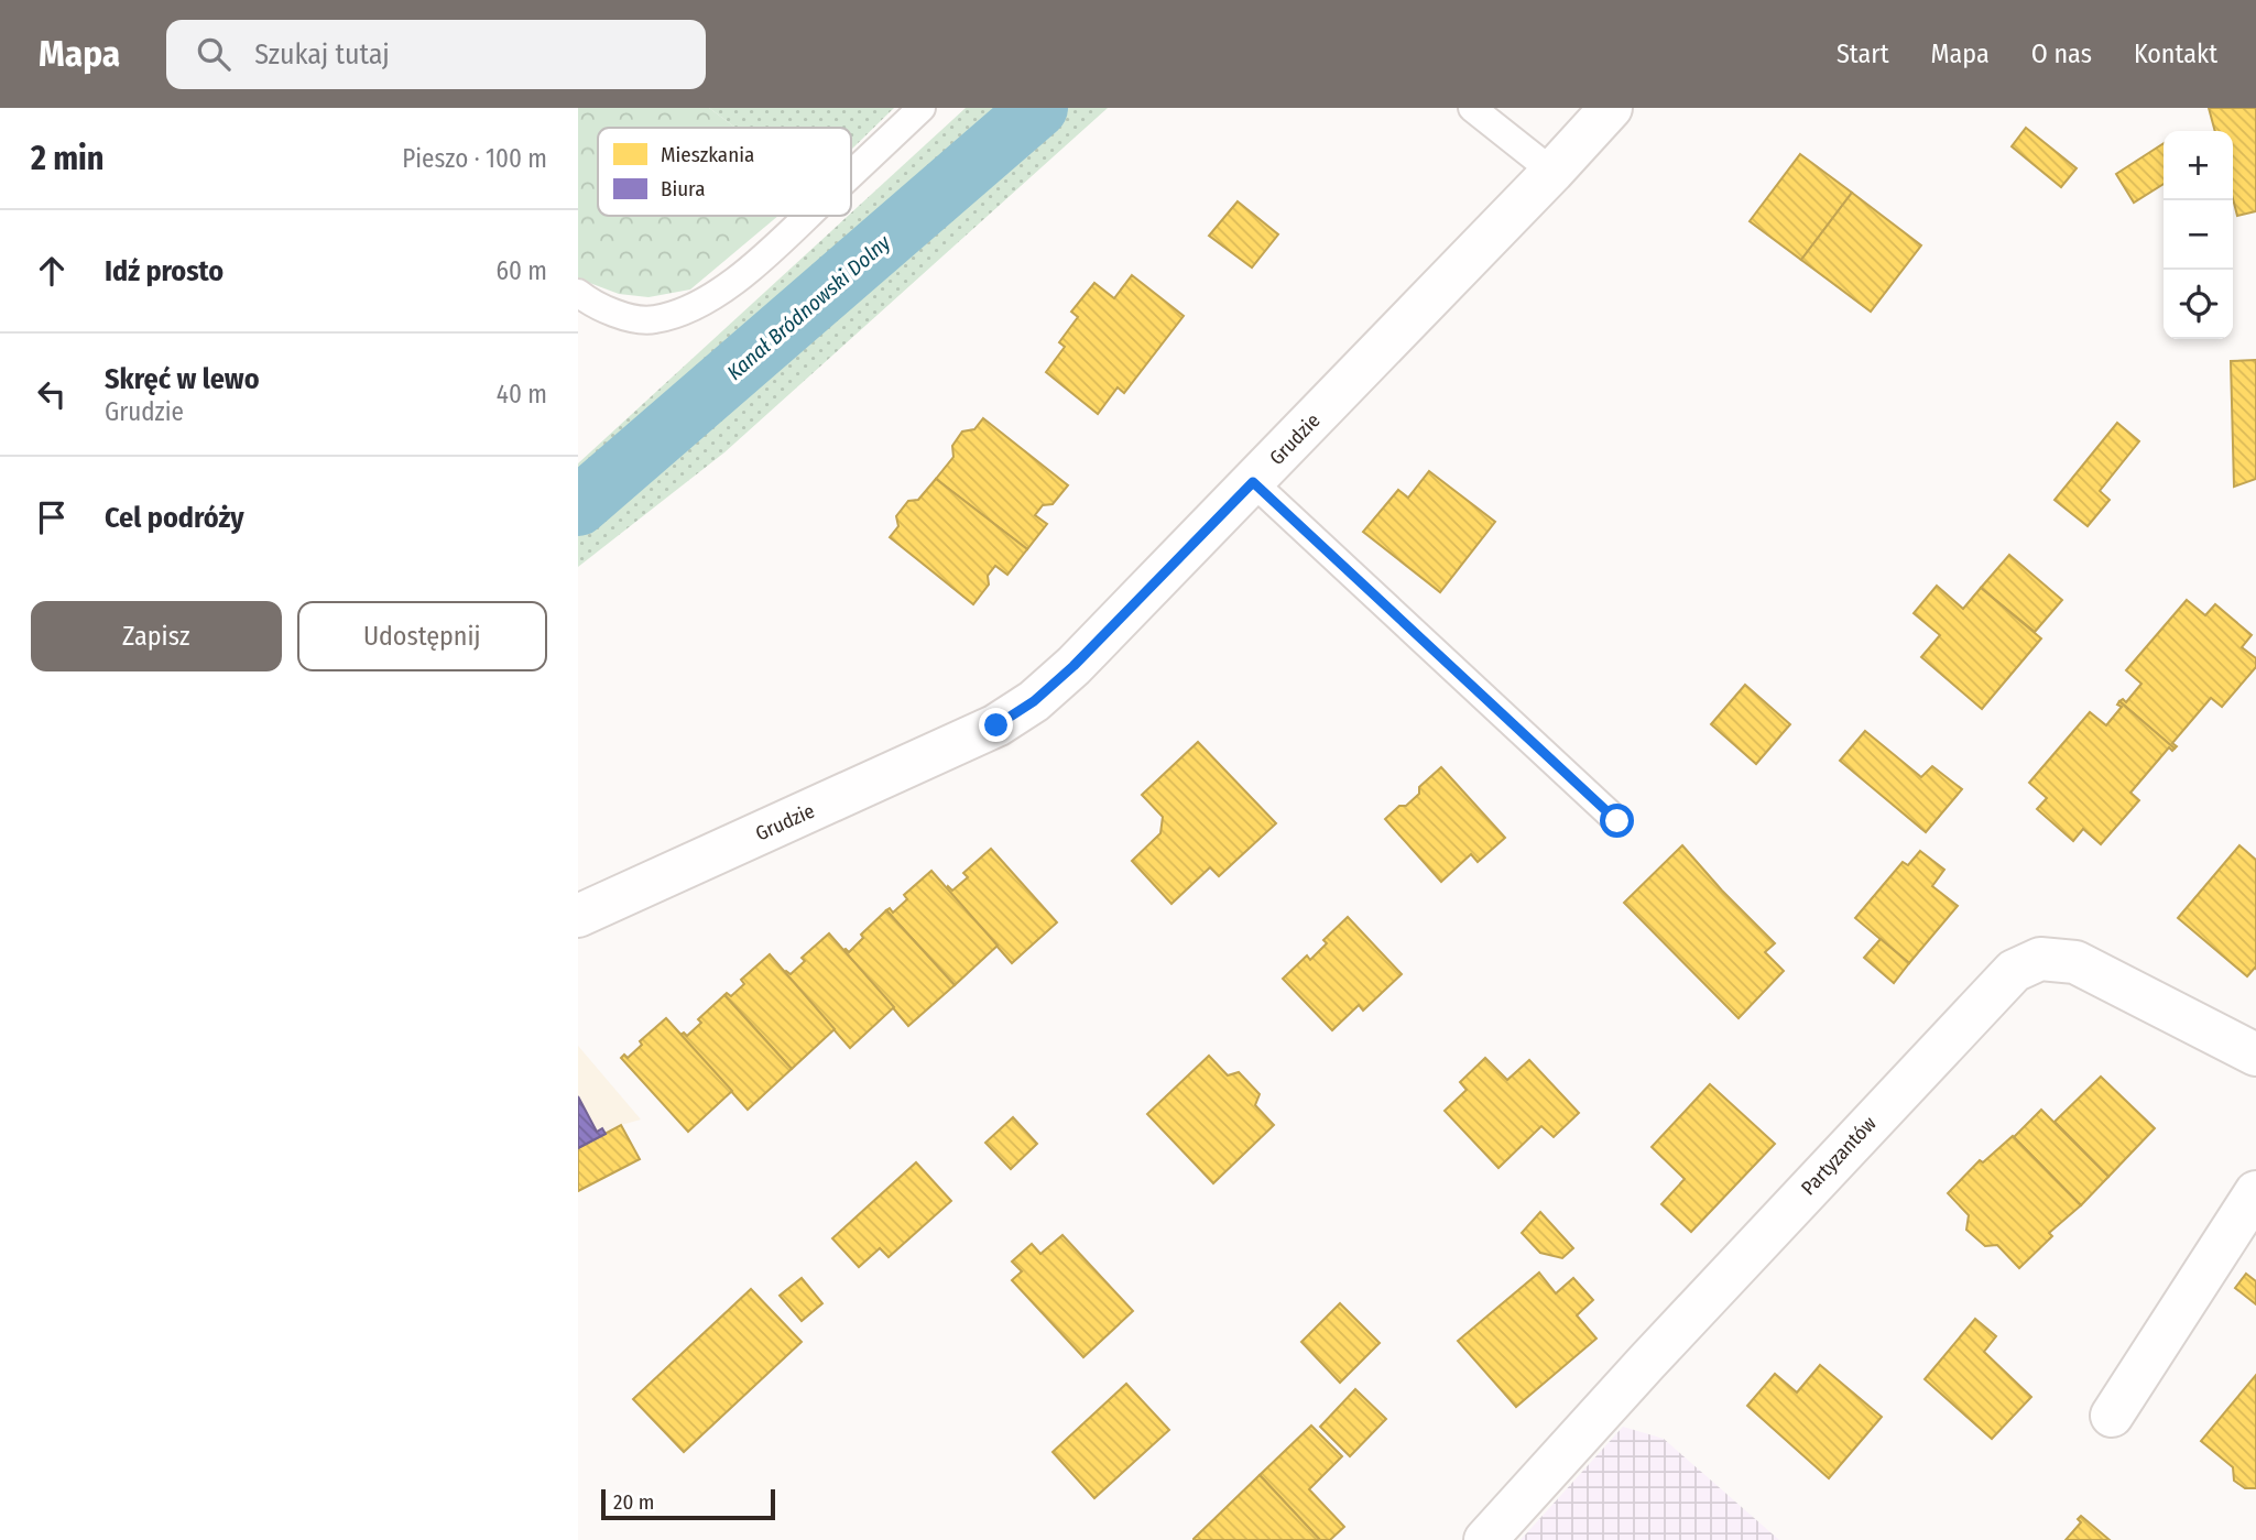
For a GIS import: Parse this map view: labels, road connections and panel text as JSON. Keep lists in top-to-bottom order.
{
  "streets": {
    "street": ["Grudzie", "Partyzantów"]
  },
  "water": ["Kanał Bródnowski Dolny"],
  "legend": ["Mieszkania", "Biura"],
  "scale_bar": "20 m",
  "page": {
    "header": "Mapa",
    "search": "Szukaj tutaj",
    "nav": [
      "Start",
      "Mapa",
      "O nas",
      "Kontakt"
    ],
    "heading": ["2 min", "Pieszo · 100 m"],
    "map_buttons": ["+", "−"],
    "list": [
      ["Idź prosto", "60 m"],
      ["Skręć w lewo", "Grudzie", "40 m"],
      "Cel podróży"
    ],
    "buttons": ["Zapisz", "Udostępnij"],
    "scale": "20 m"
  }
}
